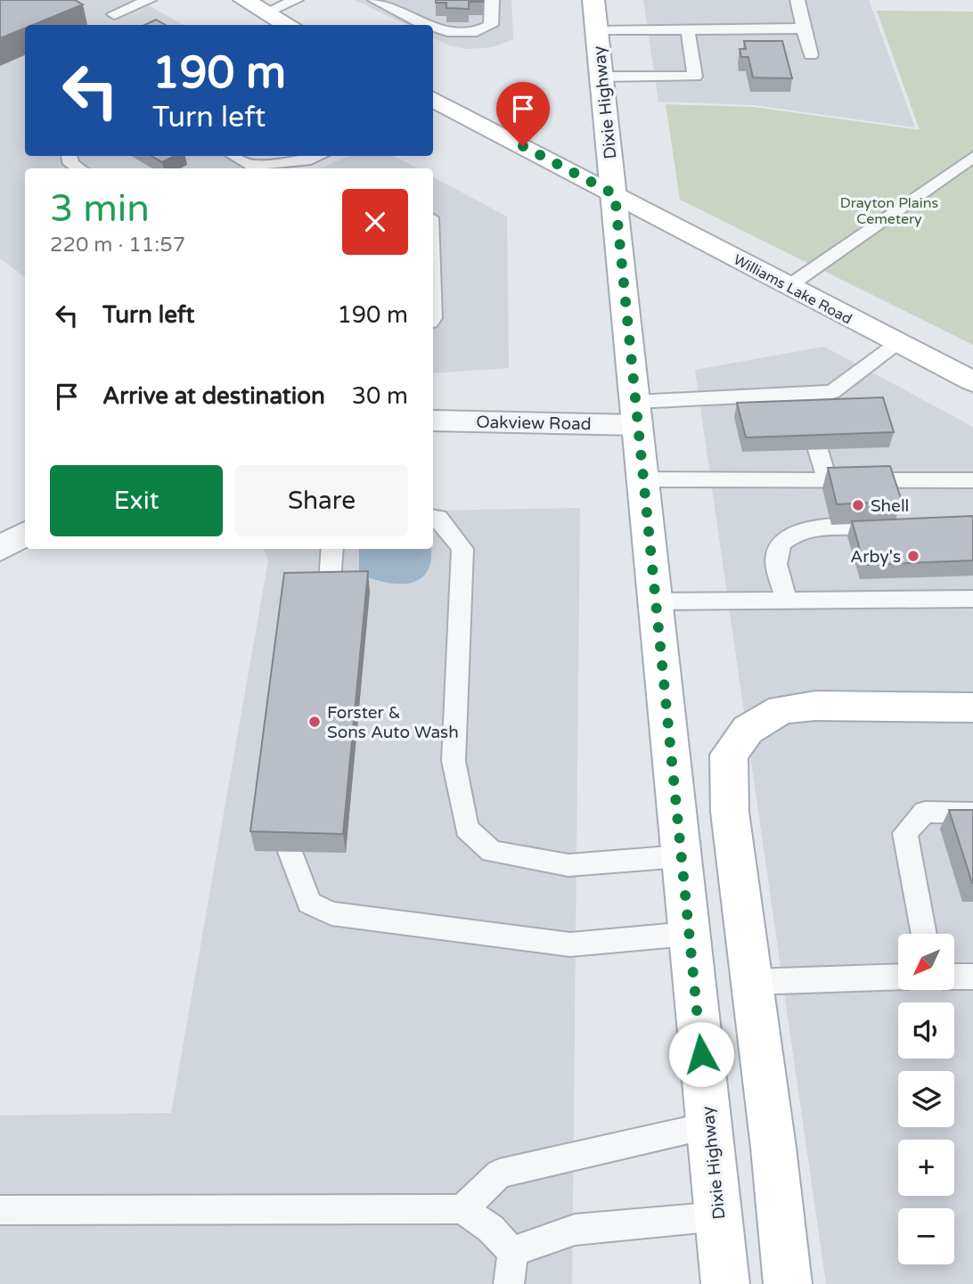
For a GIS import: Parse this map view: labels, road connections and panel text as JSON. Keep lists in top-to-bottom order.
{
  "streets": {
    "main road": ["Dixie Highway", "Williams Lake Road"],
    "street": ["Oakview Road"]
  },
  "crossings": [
    ["Dixie Highway", "Williams Lake Road"],
    ["Dixie Highway", "Oakview Road"]
  ],
  "parks": ["Drayton Plains Cemetery"],
  "places": ["Shell", "Arby's", "Forster & Sons Auto Wash"],
  "north": "bottom left",
  "page": {
    "turn": ["190 m", "Turn left"],
    "heading": ["3 min", "220 m · 11:57"],
    "list": [
      {
        "name": "Turn left",
        "value": "190 m"
      },
      {
        "name": "Arrive at destination",
        "value": "30 m"
      }
    ],
    "buttons": ["Exit", "Share"],
    "map_buttons": ["+", "−"]
  }
}
